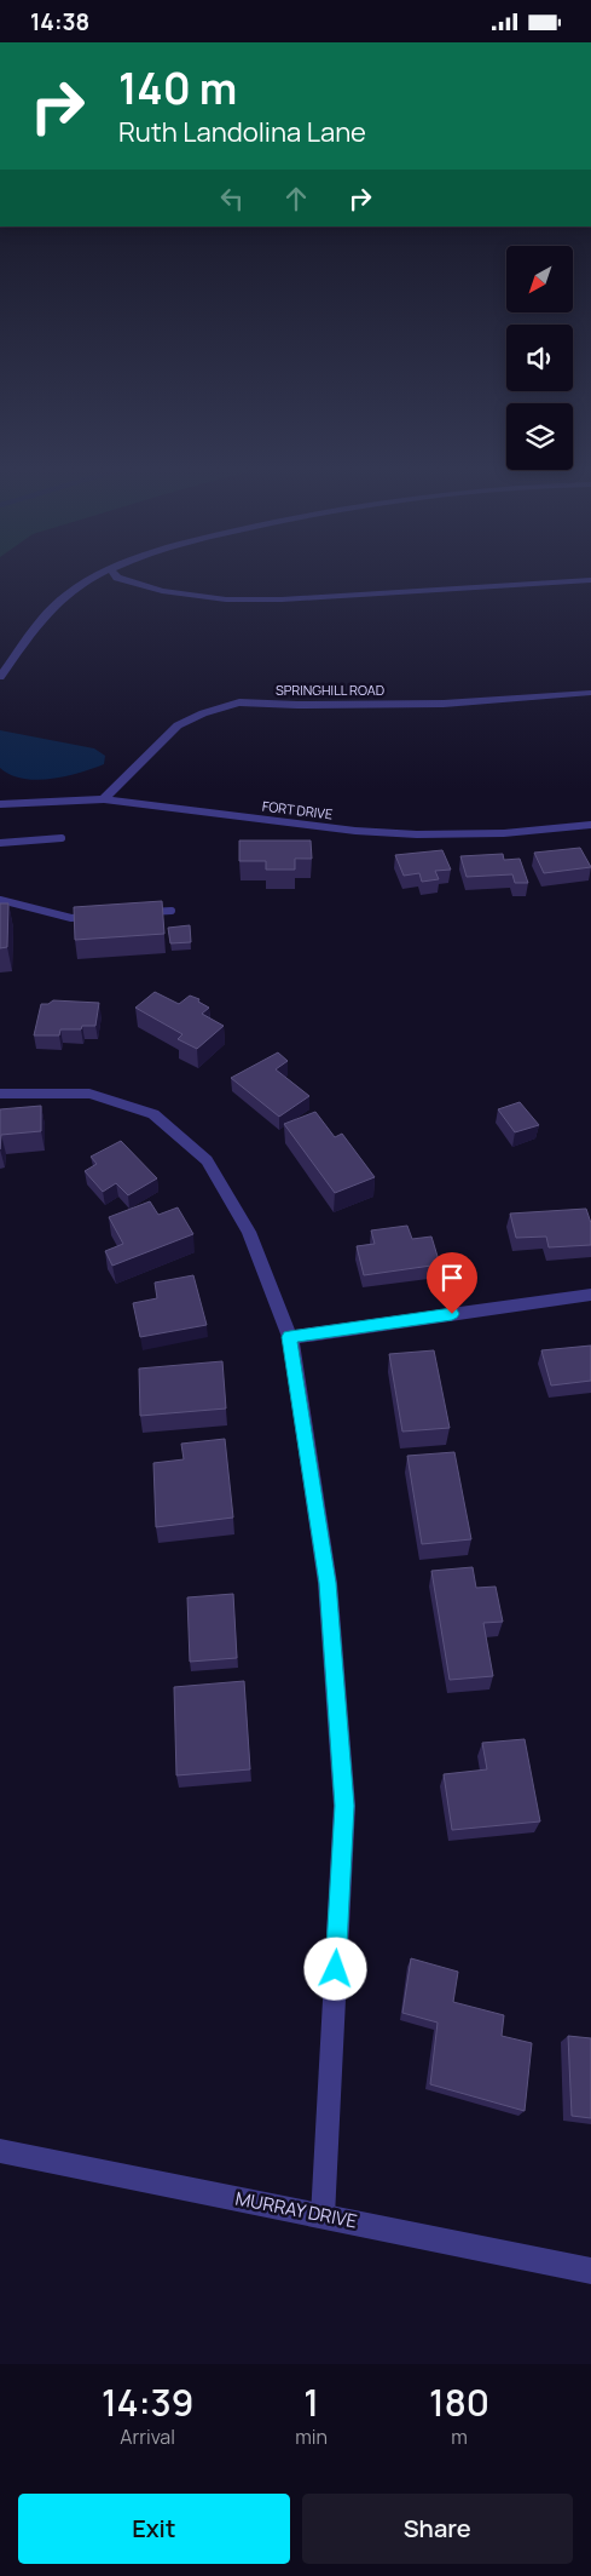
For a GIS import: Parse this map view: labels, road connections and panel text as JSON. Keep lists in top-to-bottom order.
{
  "streets": {
    "street": ["SPRINGHILL ROAD", "FORT DRIVE", "MURRAY DRIVE"]
  },
  "crossings": [
    ["SPRINGHILL ROAD", "FORT DRIVE"]
  ],
  "north": "bottom left",
  "page": {
    "status": "14:38",
    "turn": ["140 m", "Ruth Landolina Lane"],
    "eta": [
      "14:39",
      "Arrival",
      "1",
      "min",
      "180",
      "m"
    ],
    "buttons": ["Exit", "Share"]
  }
}
